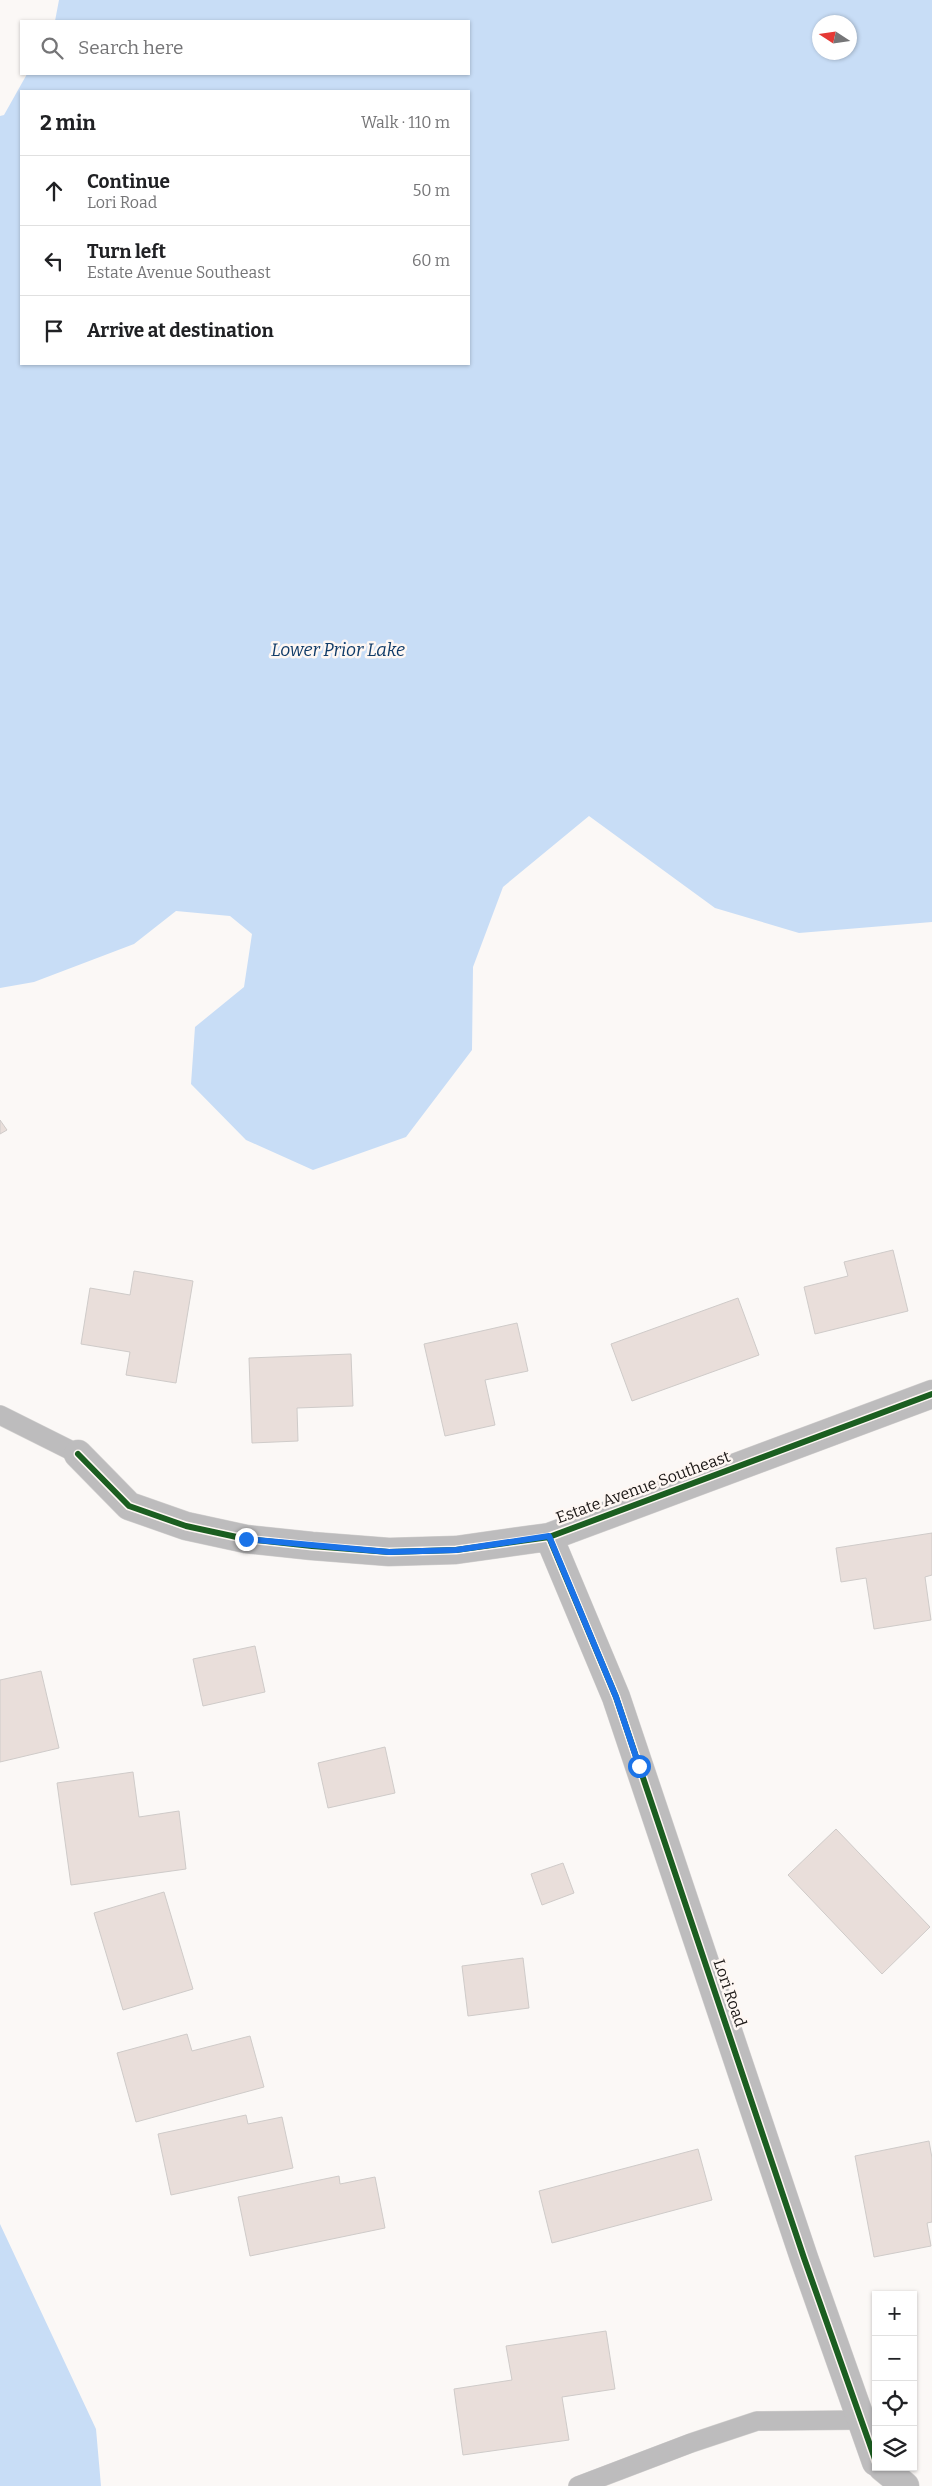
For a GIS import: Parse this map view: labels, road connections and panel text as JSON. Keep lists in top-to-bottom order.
{
  "streets": {
    "street": ["Estate Avenue Southeast", "Lori Road"]
  },
  "crossings": [
    ["Estate Avenue Southeast", "Lori Road"]
  ],
  "water": ["Lower Prior Lake"],
  "north": "left",
  "page": {
    "search": "Search here",
    "heading": ["2 min", "Walk · 110 m"],
    "list": [
      ["Continue", "Lori Road", "50 m"],
      ["Turn left", "Estate Avenue Southeast", "60 m"],
      "Arrive at destination"
    ],
    "map_buttons": ["+", "−"]
  }
}
